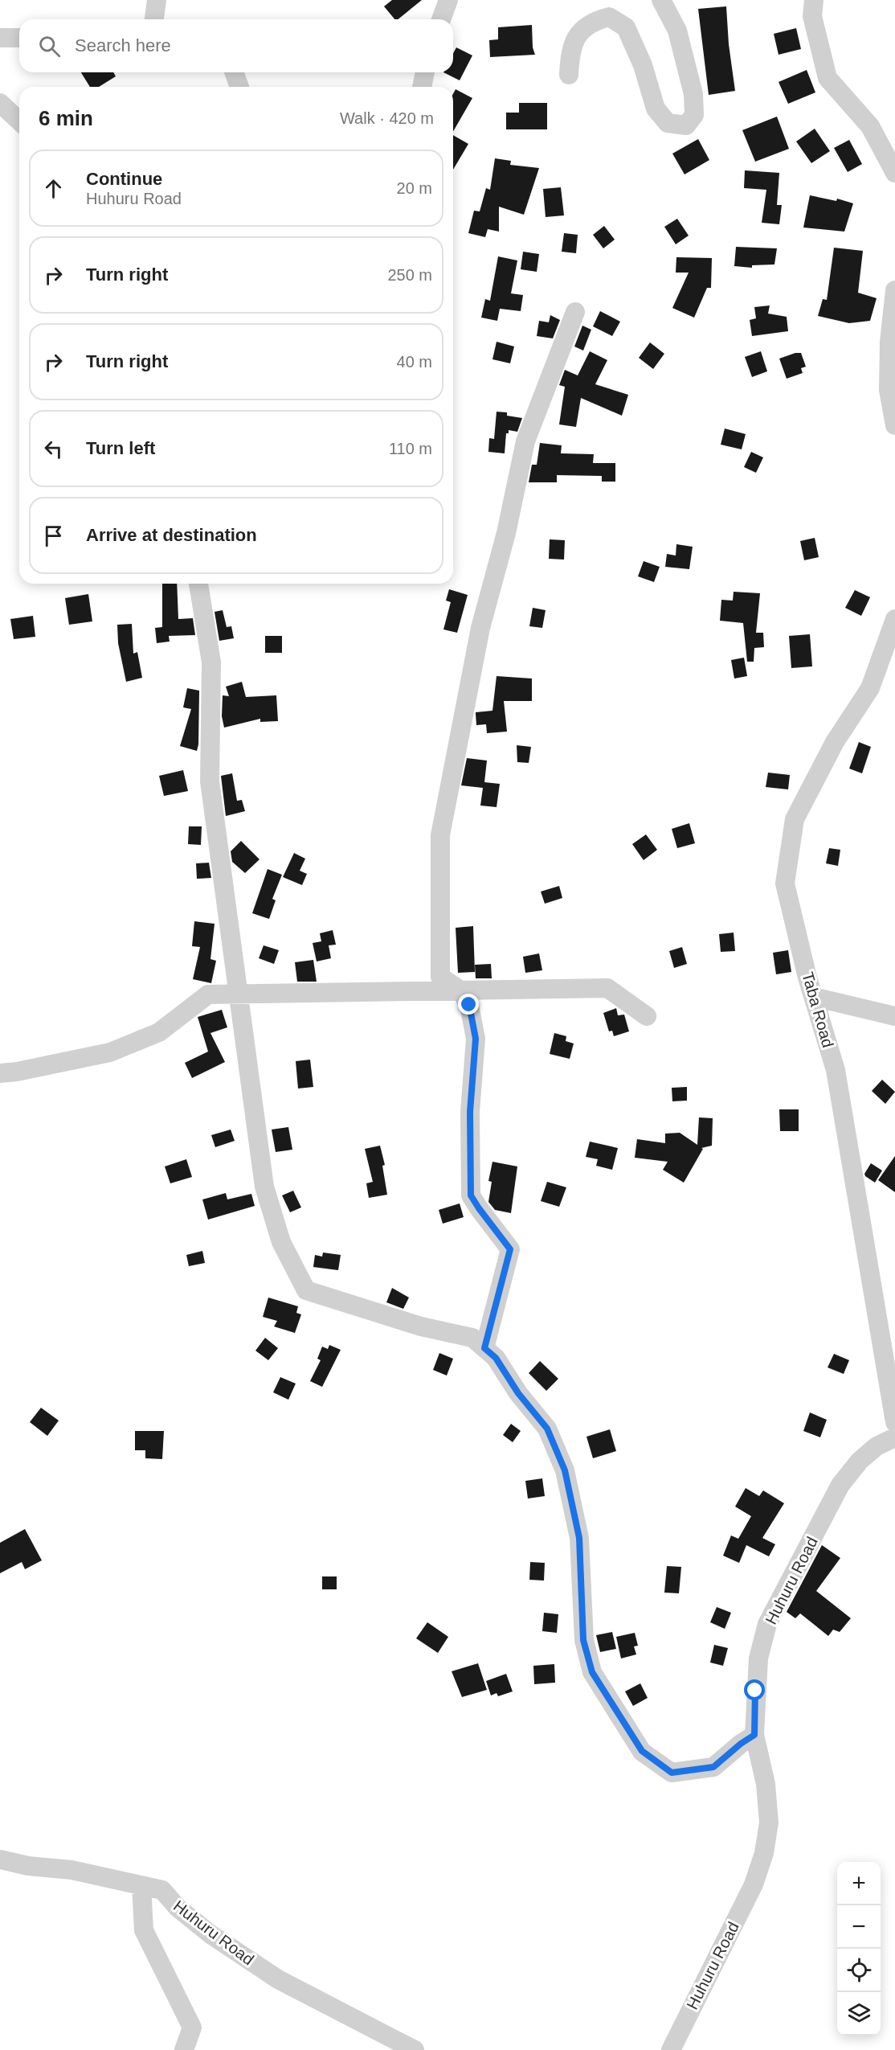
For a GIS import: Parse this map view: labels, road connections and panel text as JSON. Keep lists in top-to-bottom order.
{
  "streets": {
    "street": ["Taba Road", "Huhuru Road"]
  },
  "page": {
    "search": "Search here",
    "heading": ["6 min", "Walk · 420 m"],
    "list": [
      ["Continue", "Huhuru Road", "20 m"],
      ["Turn right", "250 m"],
      ["Turn right", "40 m"],
      ["Turn left", "110 m"],
      "Arrive at destination"
    ],
    "map_buttons": ["+", "−"]
  }
}
